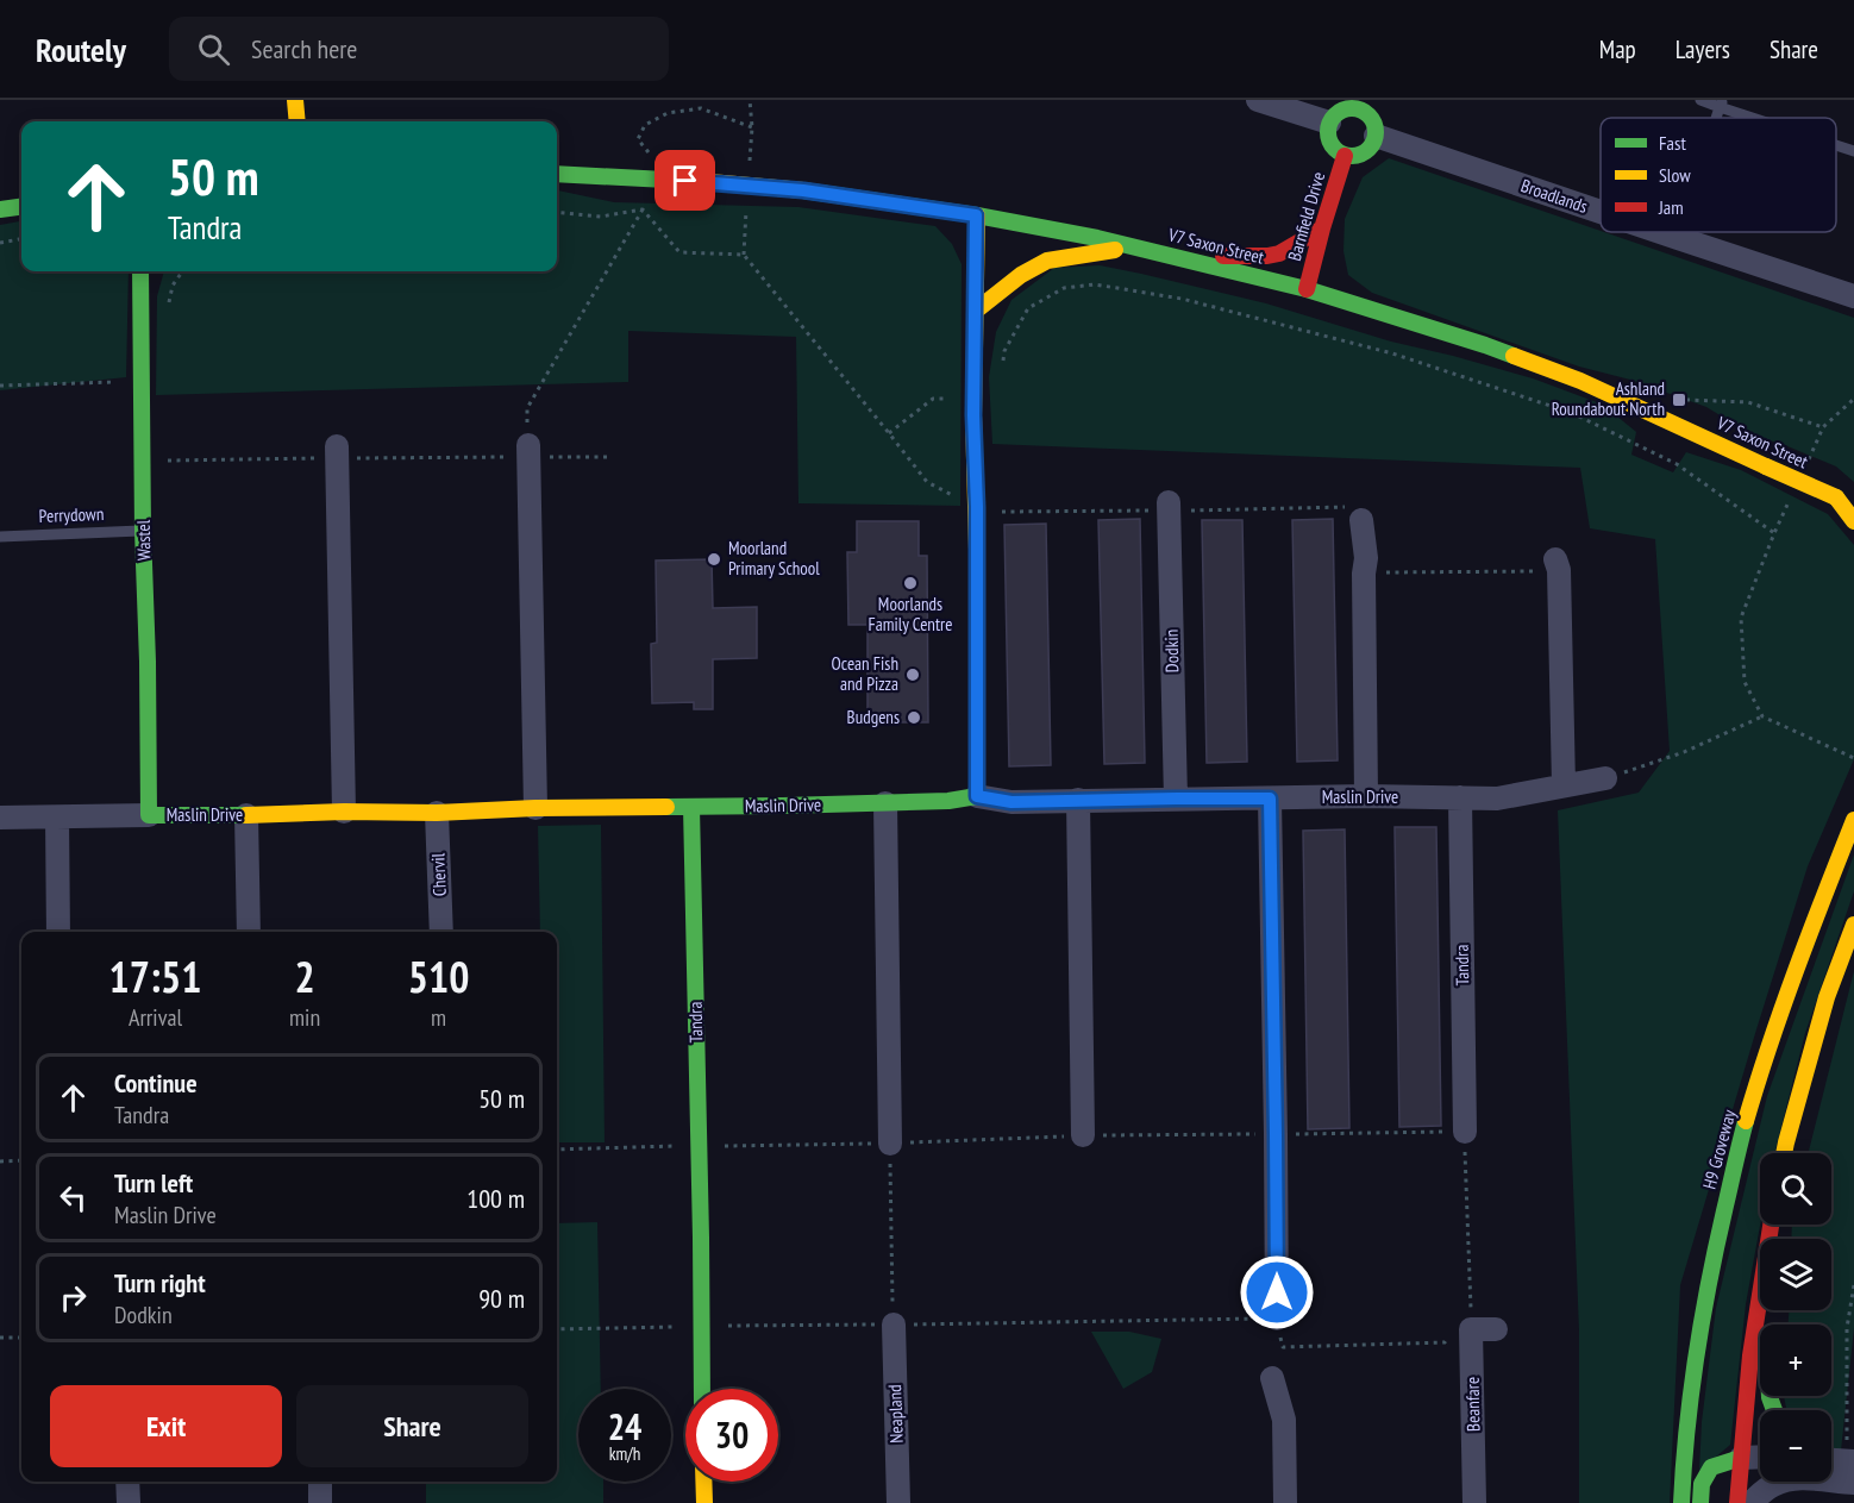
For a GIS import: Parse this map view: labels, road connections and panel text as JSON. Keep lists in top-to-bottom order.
{
  "streets": {
    "street": [
      "Broadlands",
      "Barnfield Drive",
      "V7 Saxon Street",
      "Wastel",
      "Dodkin",
      "Maslin Drive",
      "Chervil",
      "Tandra",
      "H9 Groveway",
      "Beanfare",
      "Neapland"
    ],
    "lane": ["Perrydown"]
  },
  "crossings": [
    ["Broadlands", "Barnfield Drive"],
    ["Barnfield Drive", "V7 Saxon Street"],
    ["Perrydown", "Wastel"],
    ["Wastel", "Maslin Drive"],
    ["Dodkin", "Maslin Drive"],
    ["Maslin Drive", "Chervil"],
    ["Maslin Drive", "Tandra"]
  ],
  "places": {
    "transit": ["Ashland Roundabout North"],
    "other": [
      "Moorland Primary School",
      "Moorlands Family Centre",
      "Ocean Fish and Pizza",
      "Budgens"
    ]
  },
  "legend": ["Fast", "Slow", "Jam"],
  "page": {
    "header": "Routely",
    "search": "Search here",
    "nav": ["Map", "Layers", "Share"],
    "turn": ["50 m", "Tandra"],
    "eta": [
      "17:51",
      "Arrival",
      "2",
      "min",
      "510",
      "m"
    ],
    "list": [
      {
        "name": "Continue",
        "note": "Tandra",
        "value": "50 m"
      },
      {
        "name": "Turn left",
        "note": "Maslin Drive",
        "value": "100 m"
      },
      {
        "name": "Turn right",
        "note": "Dodkin",
        "value": "90 m"
      }
    ],
    "map_buttons": ["+", "−"],
    "buttons": ["Exit", "Share"],
    "speed": "24 km/h",
    "limit": "30"
  }
}
